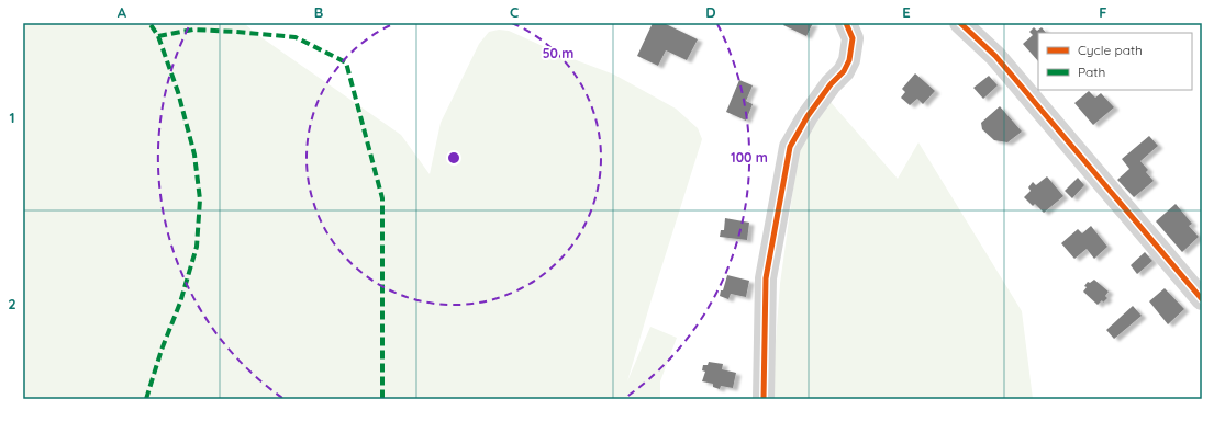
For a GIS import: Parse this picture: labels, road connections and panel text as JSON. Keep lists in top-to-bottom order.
{
  "legend": ["Cycle path", "Path"],
  "grid": {
    "columns": [
      "A",
      "B",
      "C",
      "D",
      "E",
      "F"
    ],
    "rows": ["1", "2"]
  },
  "rings": ["50 m", "100 m"]
}
